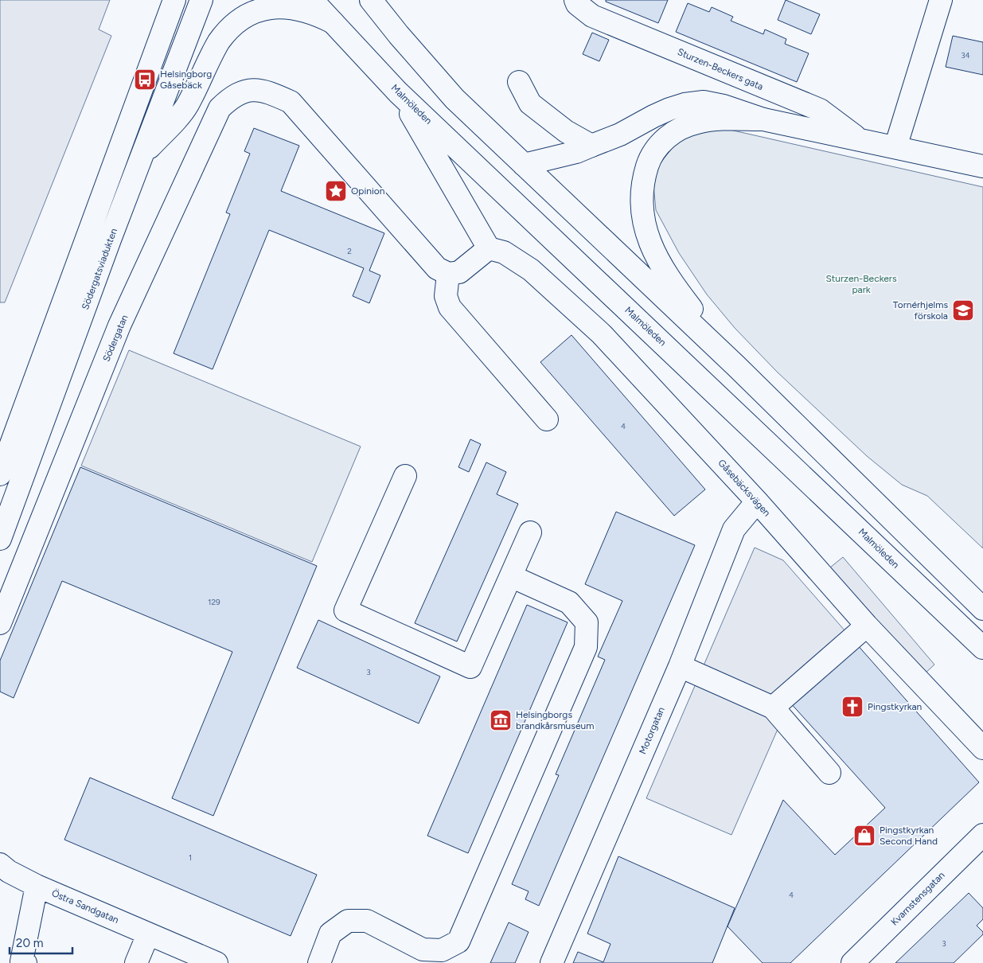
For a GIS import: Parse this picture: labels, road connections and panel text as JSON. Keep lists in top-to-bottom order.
{
  "streets": {
    "main road": [
      "Sturzen-Beckers gata",
      "Malmöleden",
      "Södergatsviadukten",
      "Södergatan",
      "Gåsebäcksvägen",
      "Motorgatan",
      "Kvarnstensgatan",
      "Östra Sandgatan"
    ]
  },
  "crossings": [
    ["Gåsebäcksvägen", "Motorgatan"]
  ],
  "parks": ["Sturzen-Beckers park"],
  "places": {
    "bus stop": ["Helsingborg Gåsebäck"],
    "place": ["Opinion"],
    "school or university": ["Tornérhjelms förskola"],
    "church": ["Pingstkyrkan"],
    "museum": ["Helsingborgs brandkårsmuseum"],
    "shop": ["Pingstkyrkan Second Hand"]
  },
  "house_numbers": [
    "34",
    "2",
    "4",
    "129",
    "3",
    "1",
    "4",
    "3"
  ],
  "scale_bar": "20 m"
}
